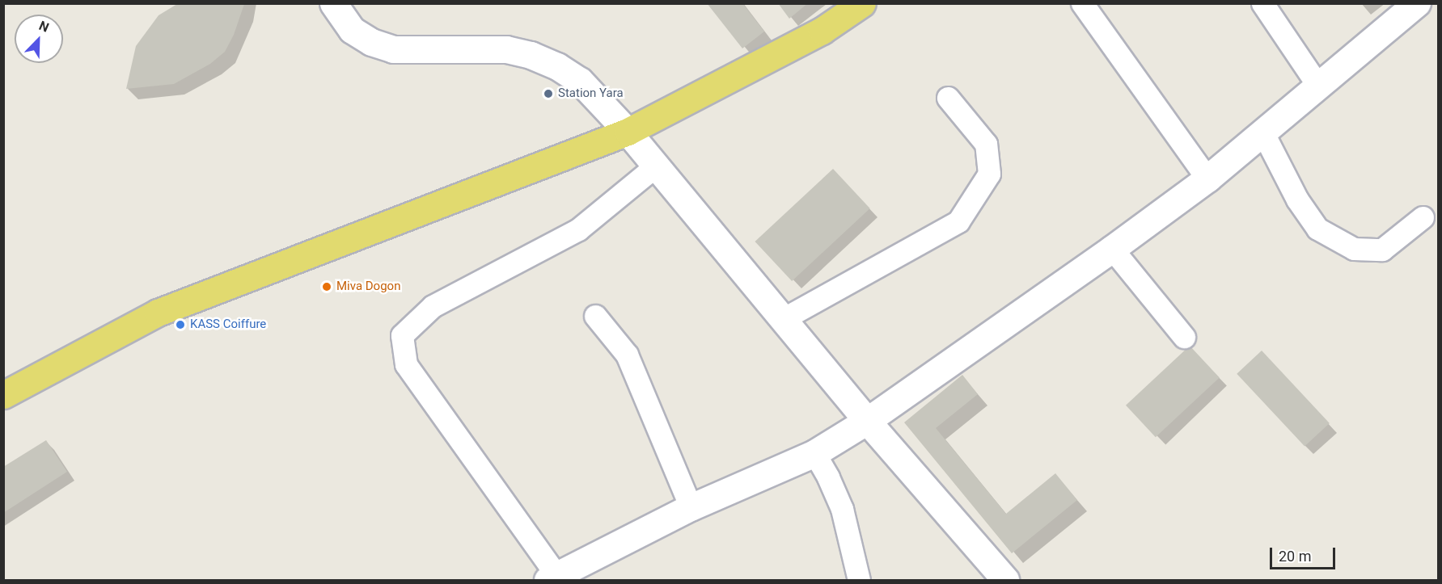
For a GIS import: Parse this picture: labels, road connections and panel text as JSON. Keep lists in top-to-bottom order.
{
  "places": ["Station Yara", "Miva Dogon", "KASS Coiffure"],
  "scale_bar": "20 m",
  "north": "top right"
}
